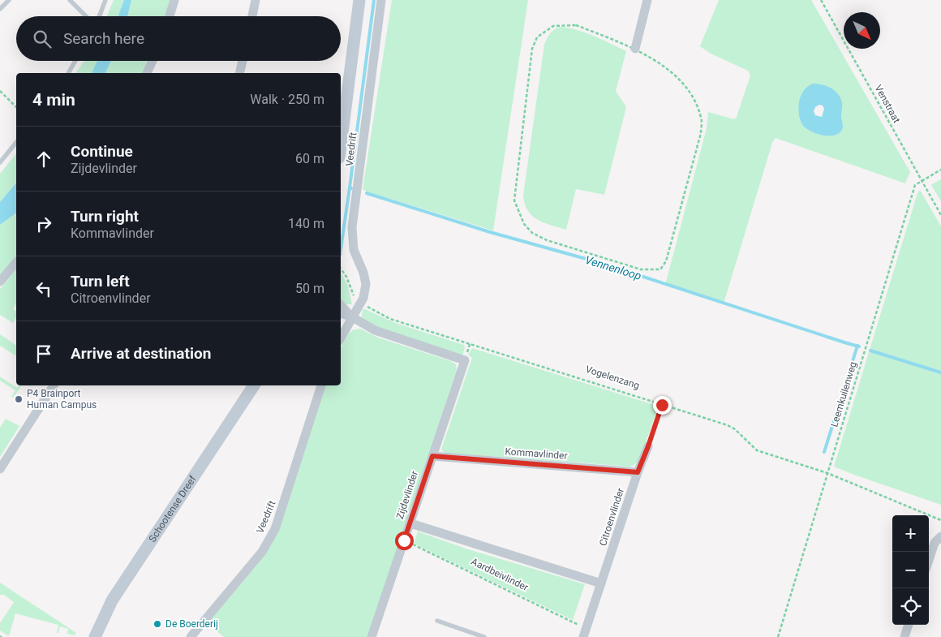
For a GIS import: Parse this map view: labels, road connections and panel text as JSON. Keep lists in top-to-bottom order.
{
  "streets": {
    "street": [
      "Veedrift",
      "Kommavlinder",
      "Zijdevlinder",
      "Schootense Dreef",
      "Citroenvlinder",
      "Aardbeivlinder"
    ],
    "path": ["Venstraat", "Vogelenzang", "Leemkuilenweg"]
  },
  "crossings": [
    ["Venstraat", "Leemkuilenweg"],
    ["Veedrift", "Vogelenzang"],
    ["Veedrift", "Zijdevlinder"],
    ["Vogelenzang", "Leemkuilenweg"],
    ["Kommavlinder", "Zijdevlinder"],
    ["Kommavlinder", "Citroenvlinder"],
    ["Zijdevlinder", "Aardbeivlinder"],
    ["Citroenvlinder", "Aardbeivlinder"]
  ],
  "water": ["Vennenloop"],
  "places": ["P4 Brainport Human Campus", "De Boerderij"],
  "north": "bottom right",
  "page": {
    "search": "Search here",
    "heading": ["4 min", "Walk · 250 m"],
    "list": [
      ["Continue", "Zijdevlinder", "60 m"],
      ["Turn right", "Kommavlinder", "140 m"],
      ["Turn left", "Citroenvlinder", "50 m"],
      "Arrive at destination"
    ],
    "map_buttons": ["+", "−"]
  }
}
